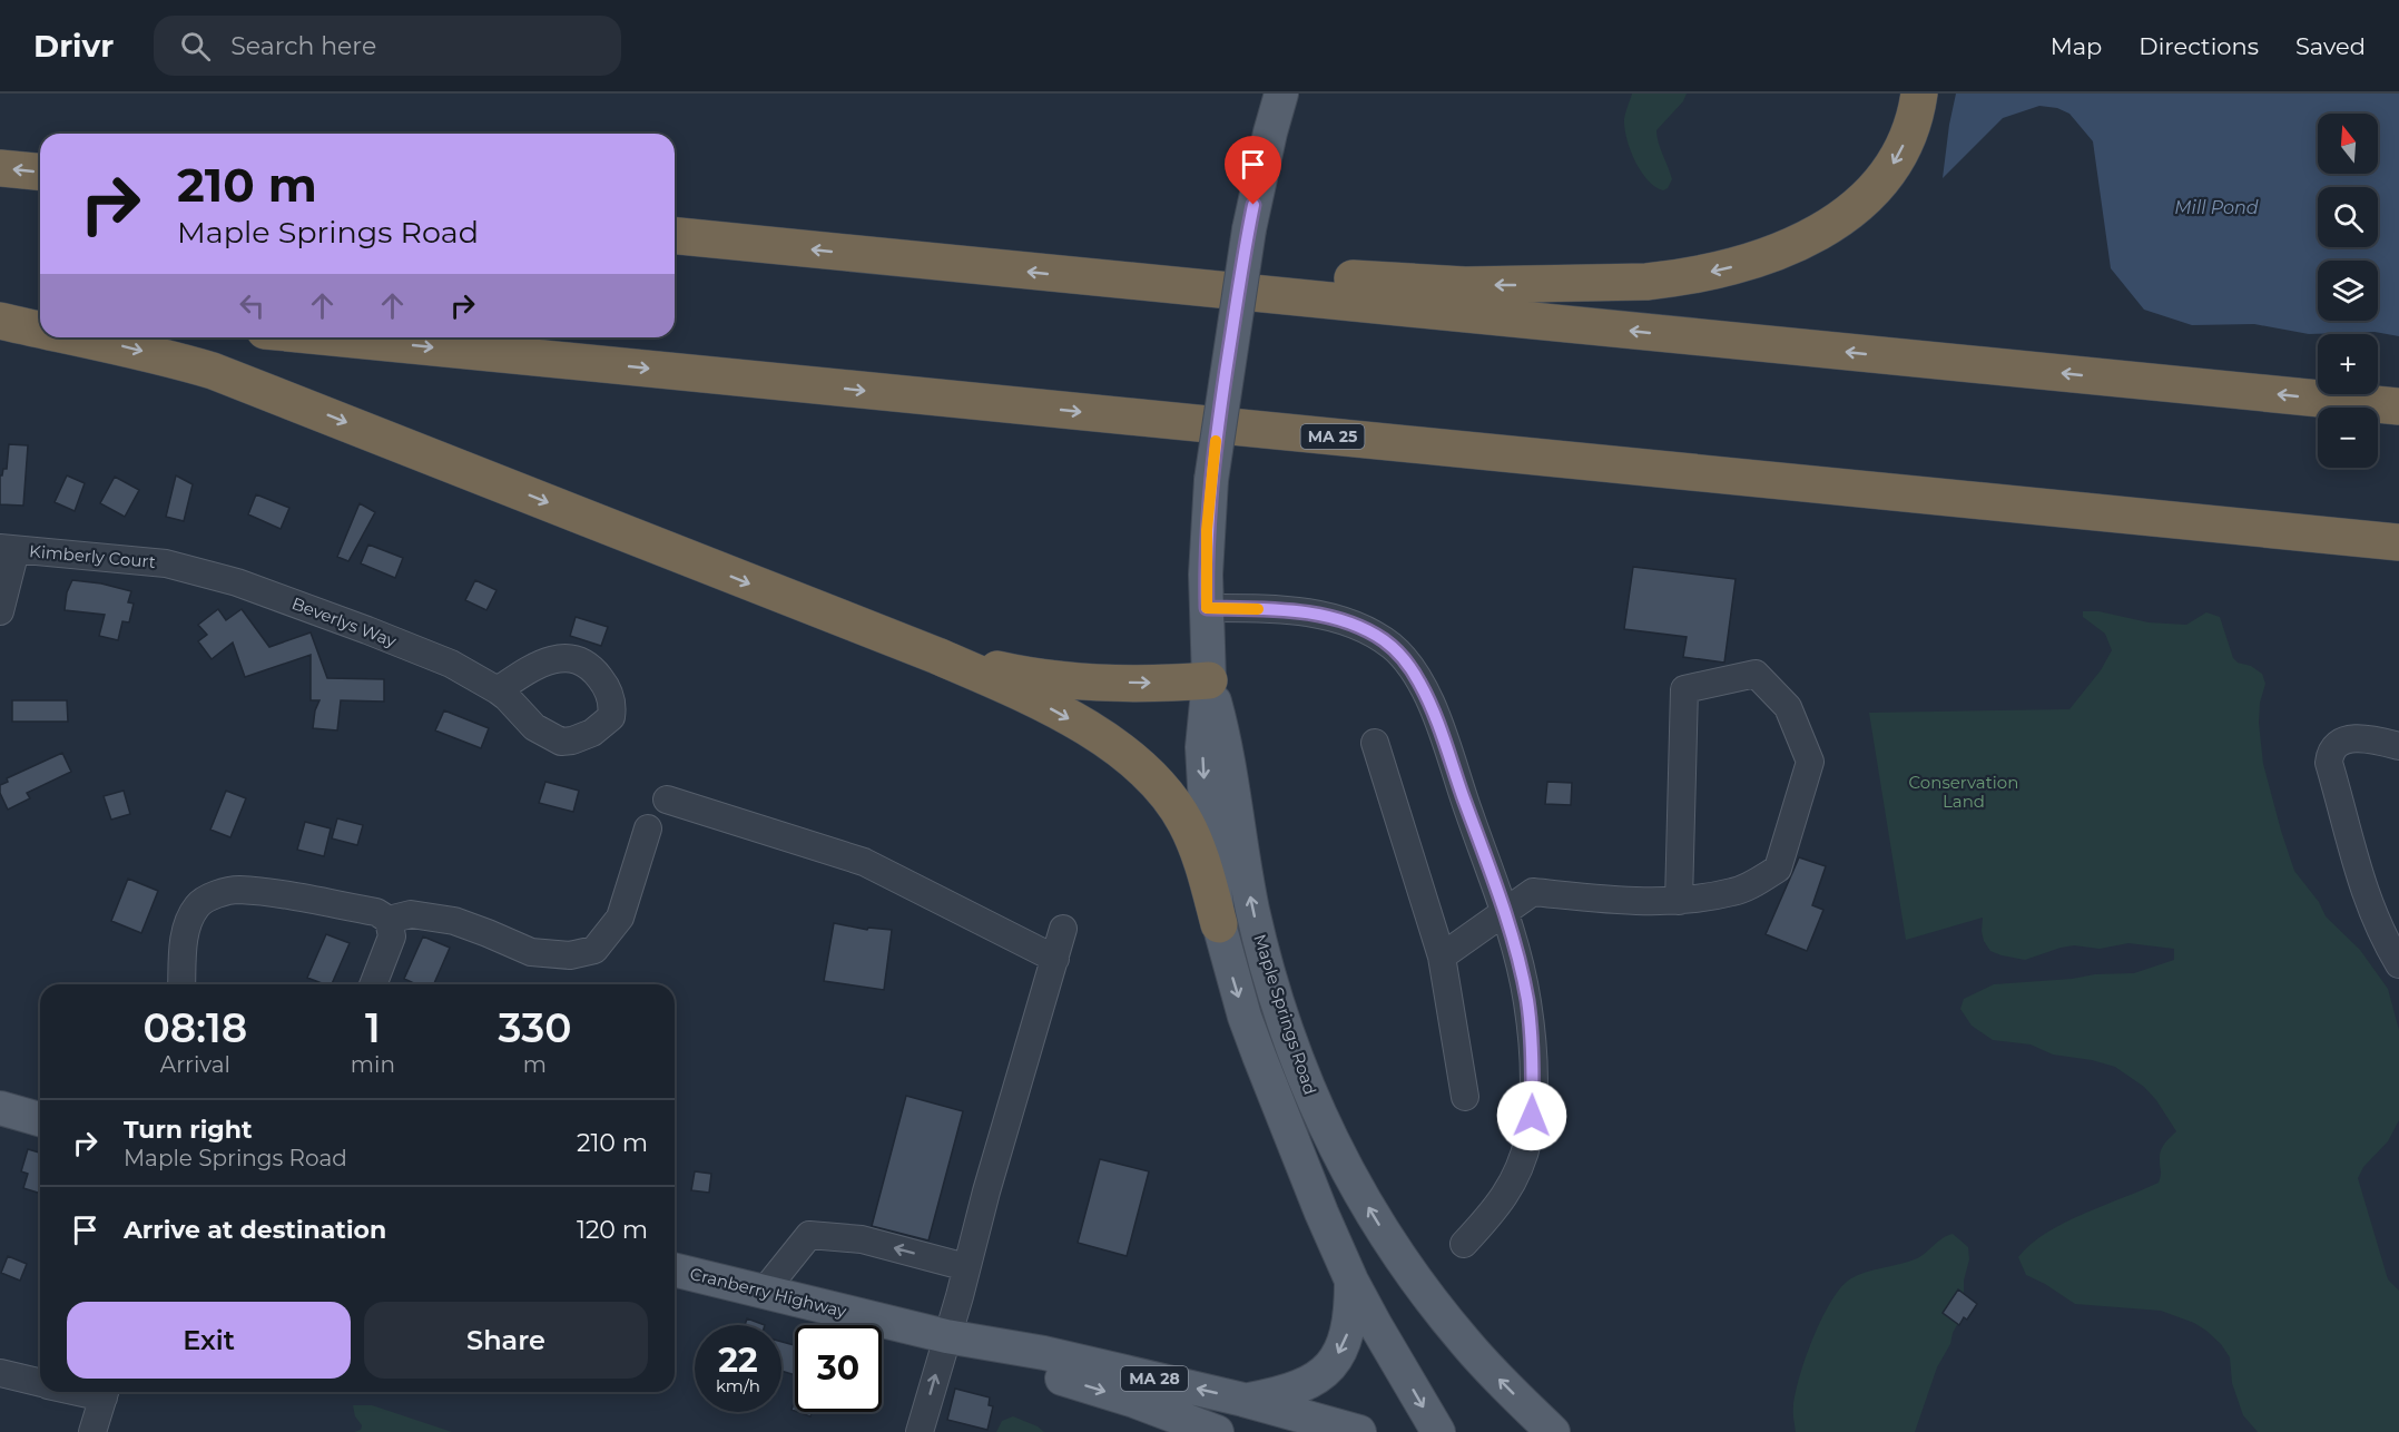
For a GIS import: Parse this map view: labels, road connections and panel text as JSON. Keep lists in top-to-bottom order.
{
  "streets": {
    "highway": ["MA 25"],
    "main road": ["Maple Springs Road", "Cranberry Highway", "MA 28"],
    "street": ["Kimberly Court", "Beverlys Way"]
  },
  "crossings": [
    ["Kimberly Court", "Beverlys Way"]
  ],
  "water": ["Mill Pond"],
  "parks": ["Conservation Land"],
  "north": "top",
  "page": {
    "header": "Drivr",
    "search": "Search here",
    "nav": ["Map", "Directions", "Saved"],
    "map_buttons": ["+", "−"],
    "turn": ["210 m", "Maple Springs Road"],
    "eta": [
      "08:18",
      "Arrival",
      "1",
      "min",
      "330",
      "m"
    ],
    "list": [
      {
        "name": "Turn right",
        "note": "Maple Springs Road",
        "value": "210 m"
      },
      {
        "name": "Arrive at destination",
        "value": "120 m"
      }
    ],
    "buttons": ["Exit", "Share"],
    "speed": "22 km/h",
    "limit": "30"
  }
}
